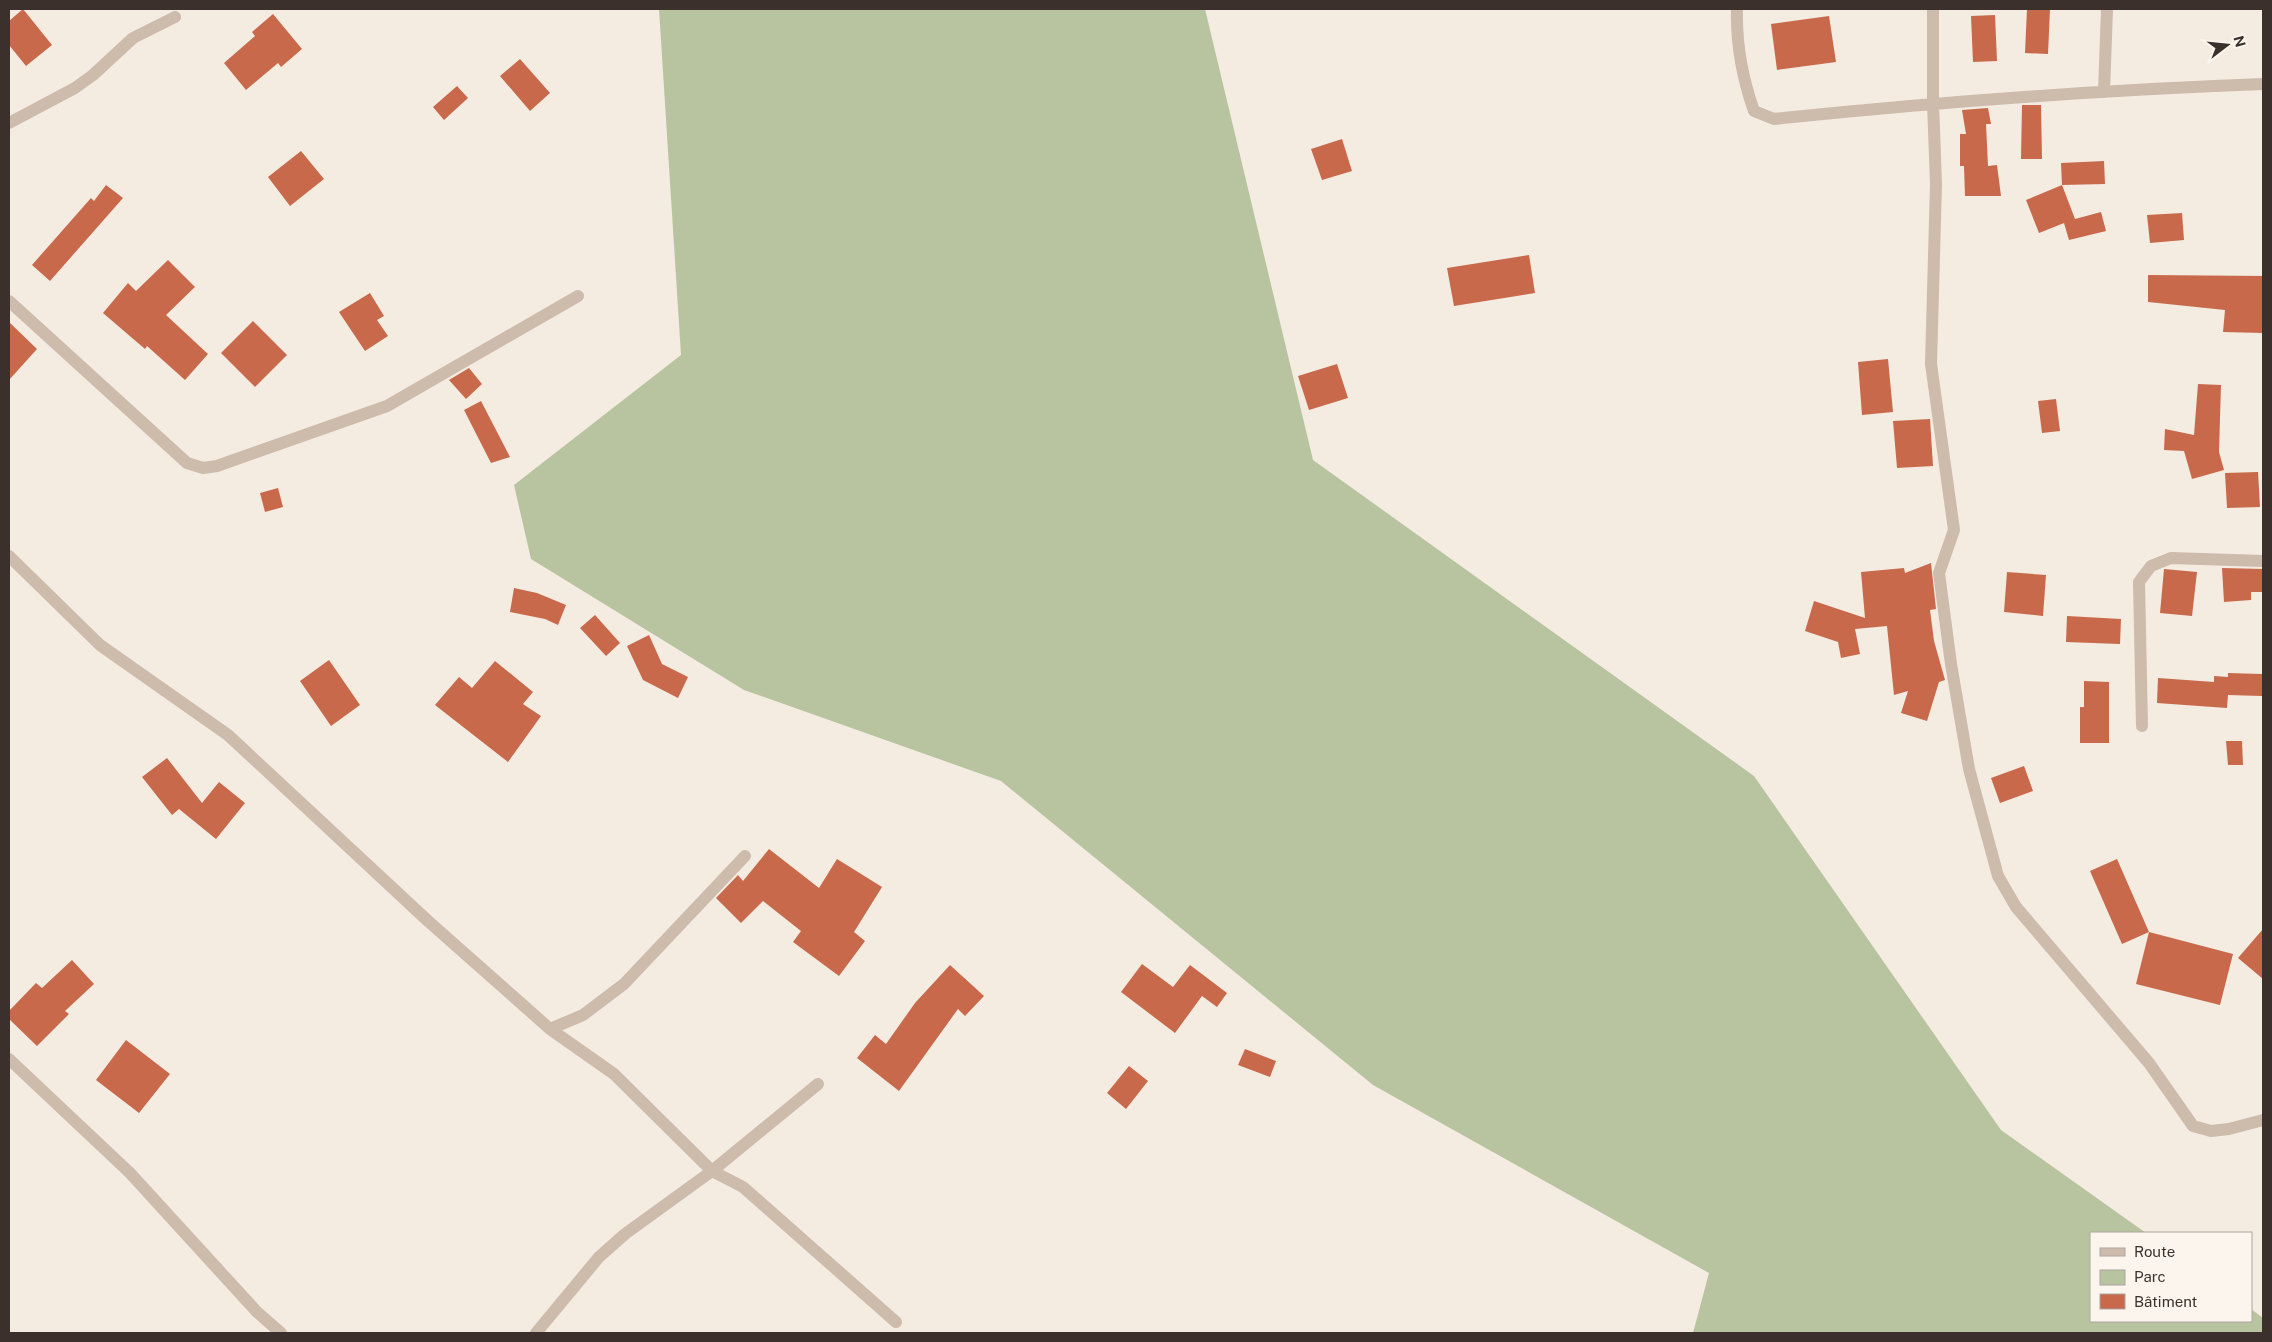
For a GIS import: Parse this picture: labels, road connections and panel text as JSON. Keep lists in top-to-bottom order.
{
  "legend": ["Route", "Parc", "Bâtiment"],
  "north": "right"
}
